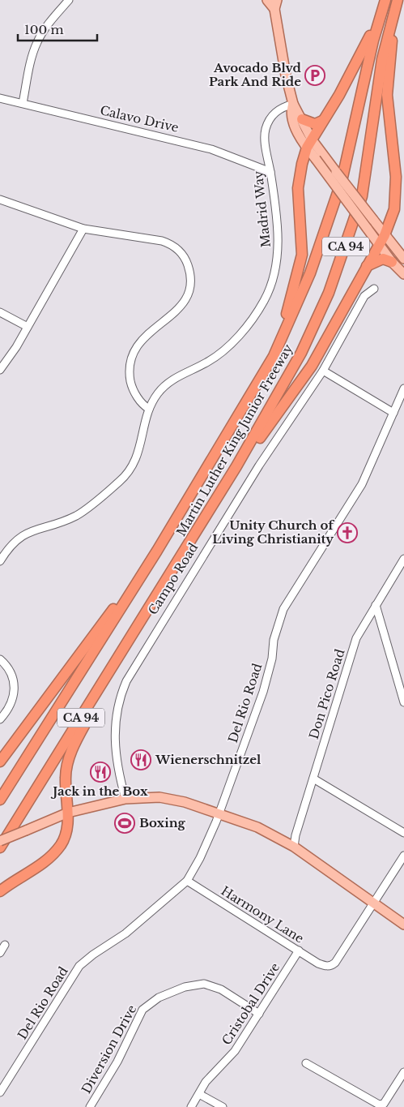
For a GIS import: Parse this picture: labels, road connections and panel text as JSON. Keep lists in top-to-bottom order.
{
  "streets": {
    "highway": ["CA 94", "Martin Luther King Junior Freeway"],
    "street": [
      "Calavo Drive",
      "Madrid Way",
      "Campo Road",
      "Don Pico Road",
      "Del Rio Road",
      "Harmony Lane",
      "Cristobal Drive",
      "Diversion Drive"
    ]
  },
  "crossings": [
    ["Calavo Drive", "Madrid Way"],
    ["CA 94", "Martin Luther King Junior Freeway"],
    ["Del Rio Road", "Harmony Lane"],
    ["Harmony Lane", "Cristobal Drive"],
    ["Cristobal Drive", "Diversion Drive"]
  ],
  "places": {
    "parking": ["Avocado Blvd Park And Ride"],
    "church": ["Unity Church of Living Christianity"],
    "restaurant": ["Wienerschnitzel", "Jack in the Box"],
    "sports": ["Boxing"]
  },
  "scale_bar": "100 m"
}
